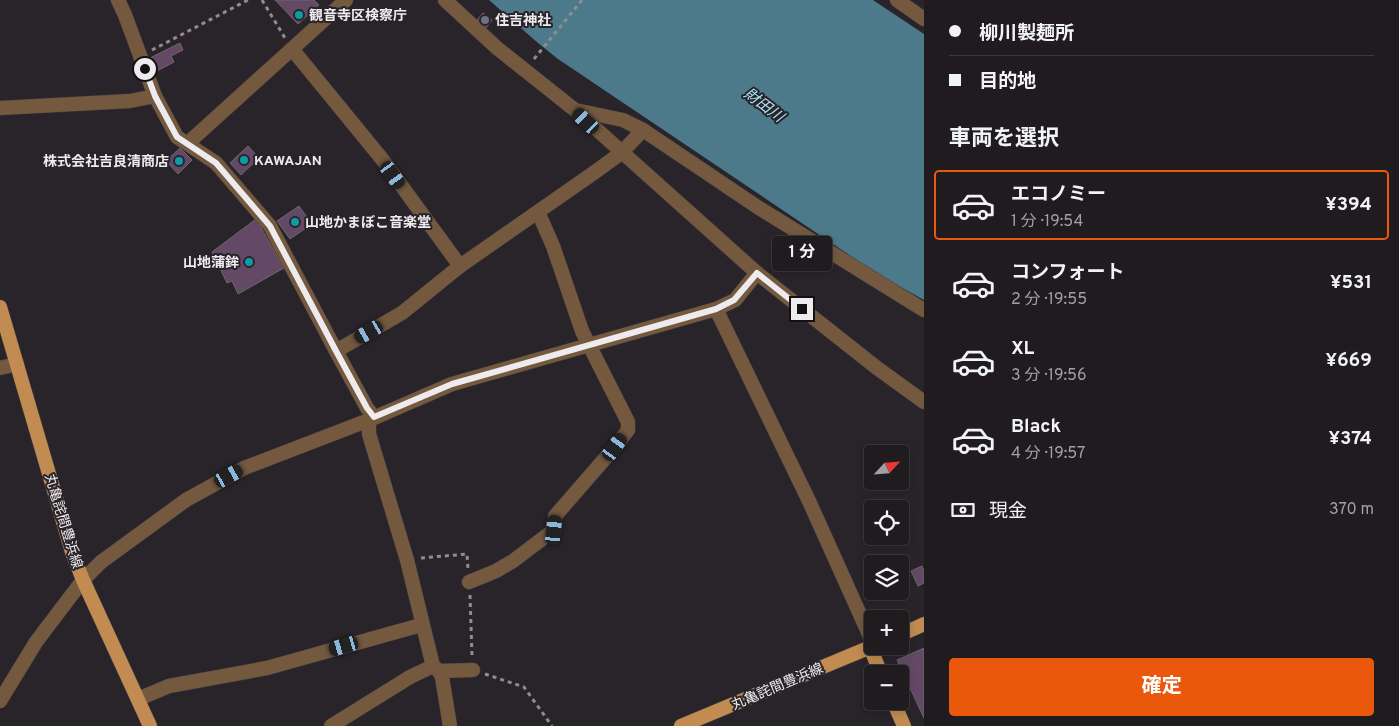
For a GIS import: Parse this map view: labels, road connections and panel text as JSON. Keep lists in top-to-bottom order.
{
  "streets": {
    "main road": ["丸亀詫間豊浜線"]
  },
  "water": ["財田川"],
  "places": [
    "観音寺区検察庁",
    "住吉神社",
    "KAWAJAN",
    "株式会社吉良清商店",
    "山地かまぼこ音楽堂",
    "山地蒲鉾"
  ],
  "north": "top right",
  "page": {
    "banner": ["柳川製麺所", "目的地"],
    "heading": "車両を選択",
    "list": [
      {
        "name": "エコノミー",
        "note": "1 分 · 19:54",
        "value": "¥394"
      },
      {
        "name": "コンフォート",
        "note": "2 分 · 19:55",
        "value": "¥531"
      },
      {
        "name": "XL",
        "note": "3 分 · 19:56",
        "value": "¥669"
      },
      {
        "name": "Black",
        "note": "4 分 · 19:57",
        "value": "¥374"
      }
    ],
    "bubble": "1 分",
    "map_buttons": ["+", "−"],
    "pay": ["現金", "370 m"],
    "buttons": "確定"
  }
}
